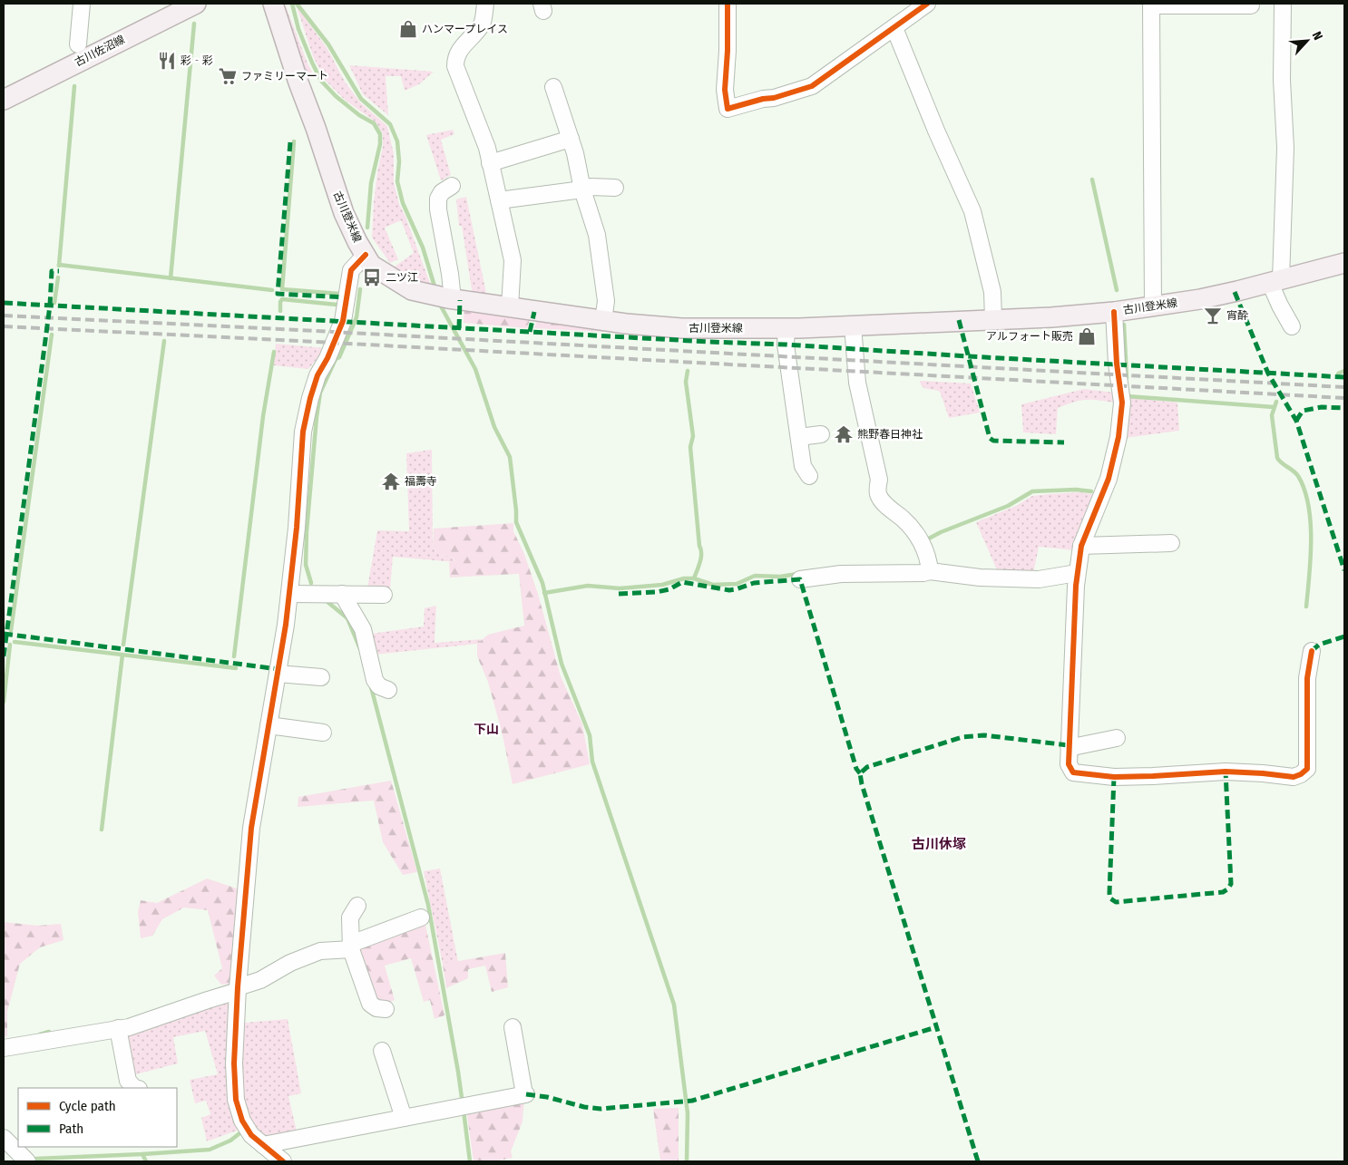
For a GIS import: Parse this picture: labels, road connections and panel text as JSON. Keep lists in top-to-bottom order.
{
  "streets": {
    "main road": ["古川佐沼線", "古川登米線"]
  },
  "districts": ["下山", "古川休塚"],
  "places": {
    "shop": ["ハンマープレイス", "アルフォート販売"],
    "restaurant": ["彩‐彩"],
    "supermarket": ["ファミリーマート"],
    "bus stop": ["二ツ江"],
    "bar": ["宵酔"],
    "temple": ["熊野春日神社", "福壽寺"]
  },
  "legend": ["Cycle path", "Path"],
  "north": "top right"
}
